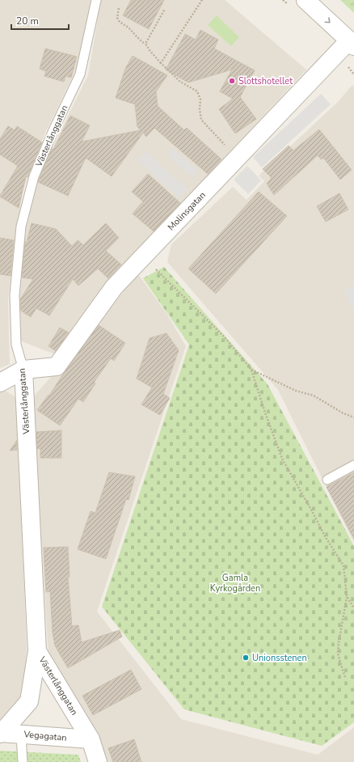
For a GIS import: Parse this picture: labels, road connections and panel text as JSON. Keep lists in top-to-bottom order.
{
  "streets": {
    "street": ["Västerlånggatan", "Molinsgatan", "Vegagatan"]
  },
  "crossings": [
    ["Västerlånggatan", "Molinsgatan"],
    ["Västerlånggatan", "Vegagatan"]
  ],
  "parks": ["Gamla Kyrkogården"],
  "places": ["Slottshotellet", "Unionsstenen"],
  "scale_bar": "20 m"
}
